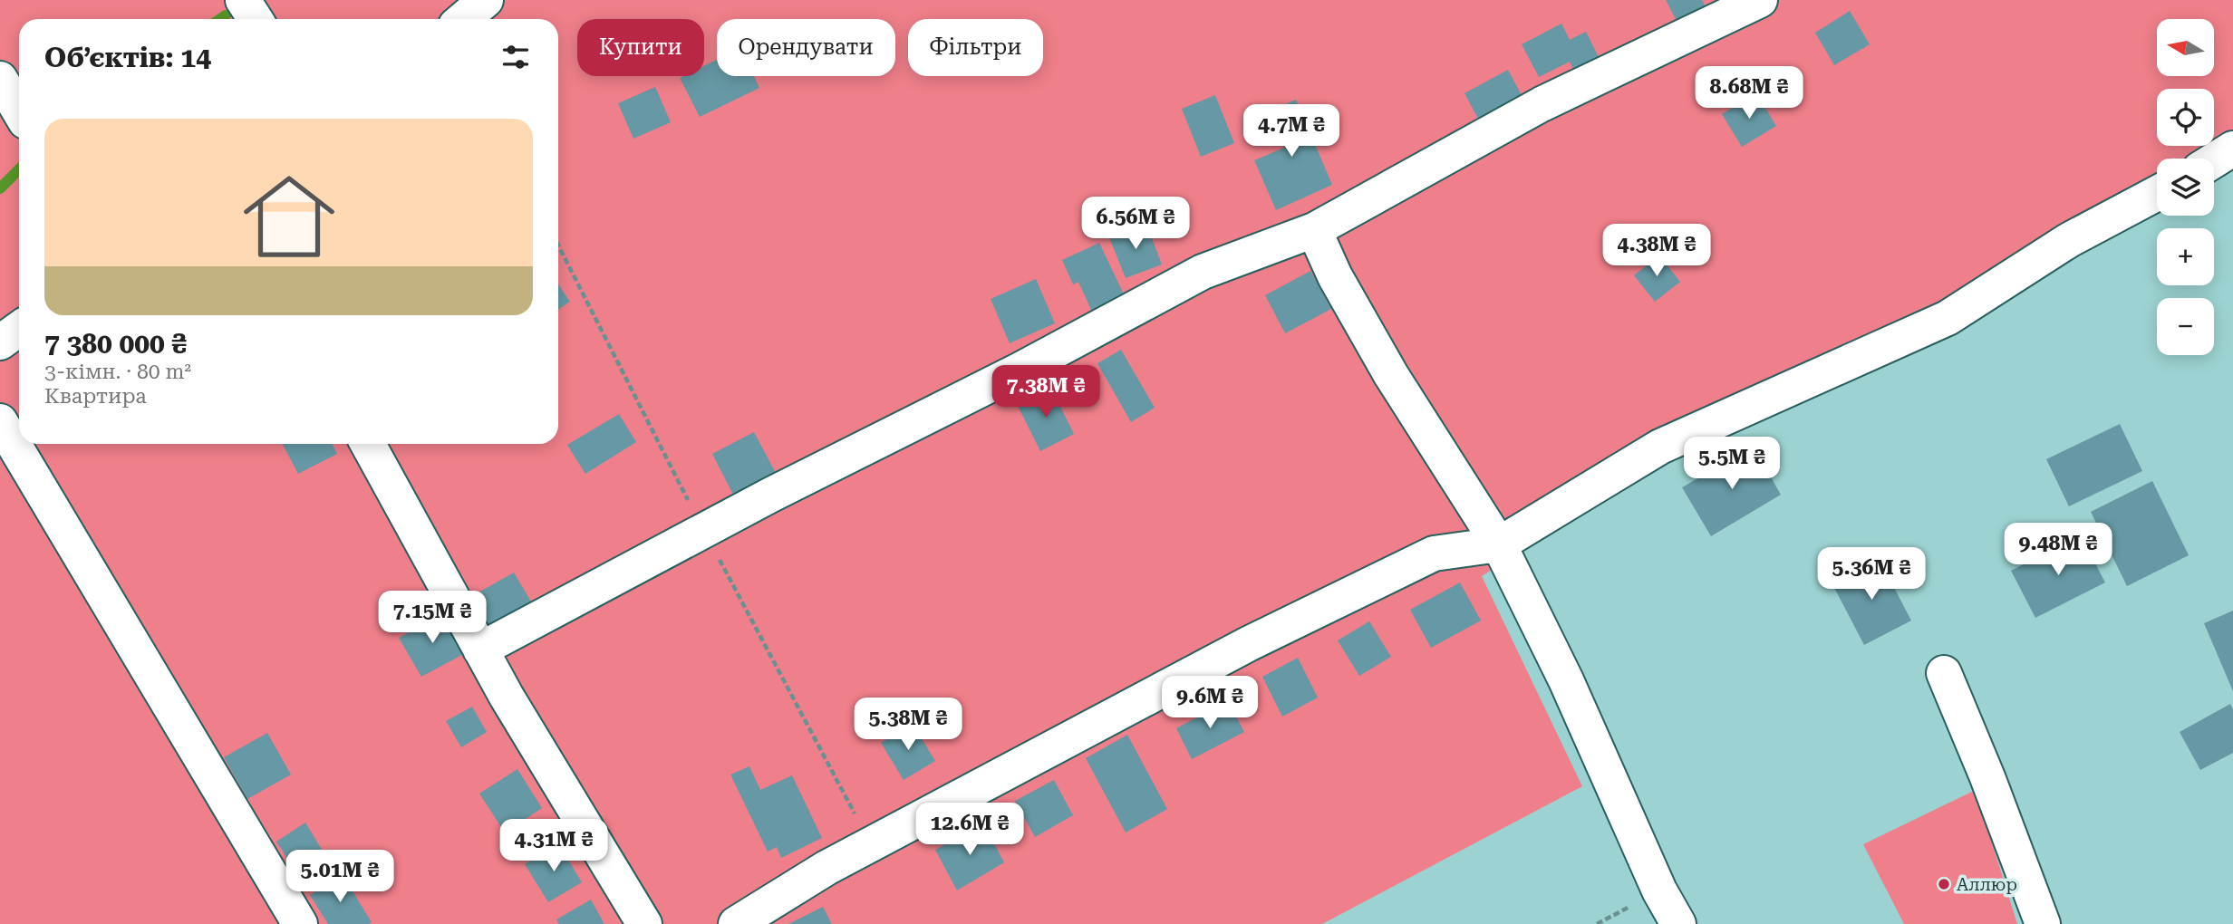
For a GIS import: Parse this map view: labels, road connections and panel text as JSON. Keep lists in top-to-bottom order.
{
  "places": ["Аллюр"],
  "north": "left",
  "page": {
    "map_buttons": ["+", "−"],
    "chip": ["Купити", "Орендувати", "Фільтри"],
    "heading": "Об’єктів: 14",
    "price": [
      "8.68M ₴",
      "4.7M ₴",
      "6.56M ₴",
      "4.38M ₴",
      "7.38M ₴",
      "5.5M ₴",
      "9.48M ₴",
      "5.36M ₴",
      "7.15M ₴",
      "9.6M ₴",
      "5.38M ₴",
      "12.6M ₴",
      "4.31M ₴",
      "5.01M ₴"
    ],
    "list": [
      {
        "name": "7 380 000 ₴",
        "note": "3-кімн. · 80 m² · Квартира"
      }
    ]
  }
}
